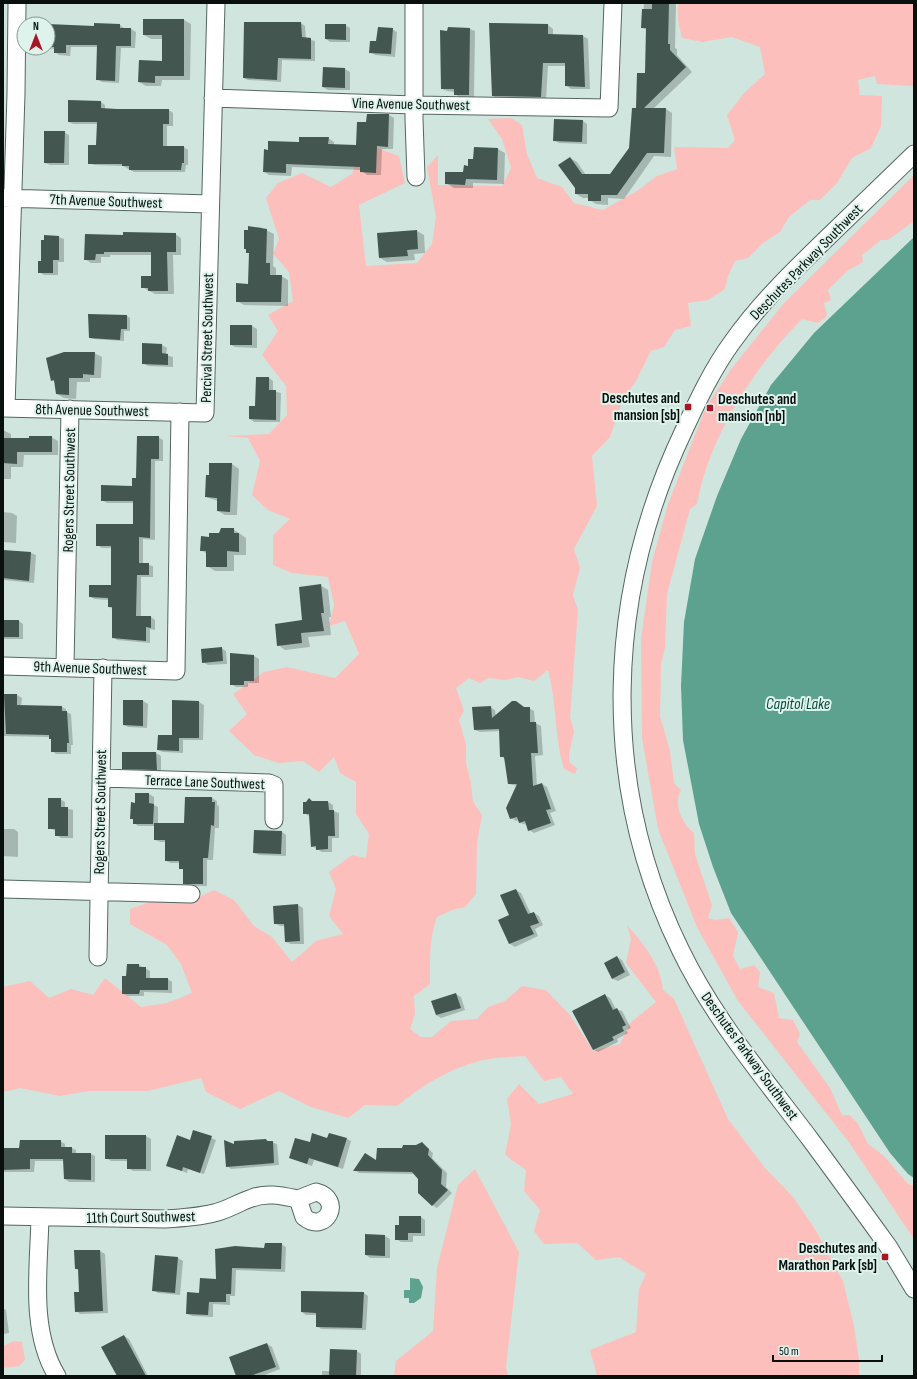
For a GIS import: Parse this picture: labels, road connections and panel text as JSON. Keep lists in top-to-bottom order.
{
  "streets": {
    "street": [
      "Vine Avenue Southwest",
      "7th Avenue Southwest",
      "Deschutes Parkway Southwest",
      "Percival Street Southwest",
      "8th Avenue Southwest",
      "Rogers Street Southwest",
      "9th Avenue Southwest",
      "Terrace Lane Southwest",
      "11th Court Southwest"
    ]
  },
  "crossings": [
    ["Vine Avenue Southwest", "Percival Street Southwest"],
    ["7th Avenue Southwest", "Percival Street Southwest"],
    ["Percival Street Southwest", "8th Avenue Southwest"],
    ["Percival Street Southwest", "9th Avenue Southwest"],
    ["8th Avenue Southwest", "Rogers Street Southwest"],
    ["Rogers Street Southwest", "9th Avenue Southwest"],
    ["Rogers Street Southwest", "Terrace Lane Southwest"]
  ],
  "water": ["Capitol Lake"],
  "places": {
    "transit": ["Deschutes and mansion [sb]", "Deschutes and mansion [nb]", "Deschutes and Marathon Park [sb]"]
  },
  "scale_bar": "50 m",
  "north": "top"
}
